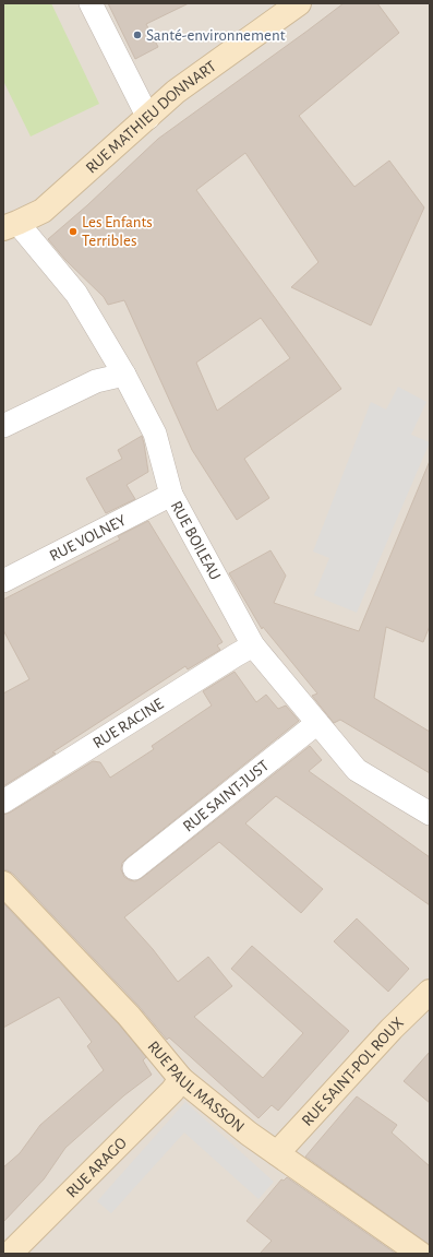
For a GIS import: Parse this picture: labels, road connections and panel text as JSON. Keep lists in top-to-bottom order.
{
  "streets": {
    "street": [
      "RUE MATHIEU DONNART",
      "RUE VOLNEY",
      "RUE BOILEAU",
      "RUE RACINE",
      "RUE SAINT-JUST",
      "RUE SAINT-POL ROUX",
      "RUE PAUL MASSON",
      "RUE ARAGO"
    ]
  },
  "crossings": [
    ["RUE MATHIEU DONNART", "RUE BOILEAU"],
    ["RUE VOLNEY", "RUE BOILEAU"],
    ["RUE BOILEAU", "RUE RACINE"],
    ["RUE BOILEAU", "RUE SAINT-JUST"],
    ["RUE SAINT-POL ROUX", "RUE PAUL MASSON"],
    ["RUE PAUL MASSON", "RUE ARAGO"]
  ],
  "places": ["Santé-environnement", "Les Enfants Terribles"]
}
